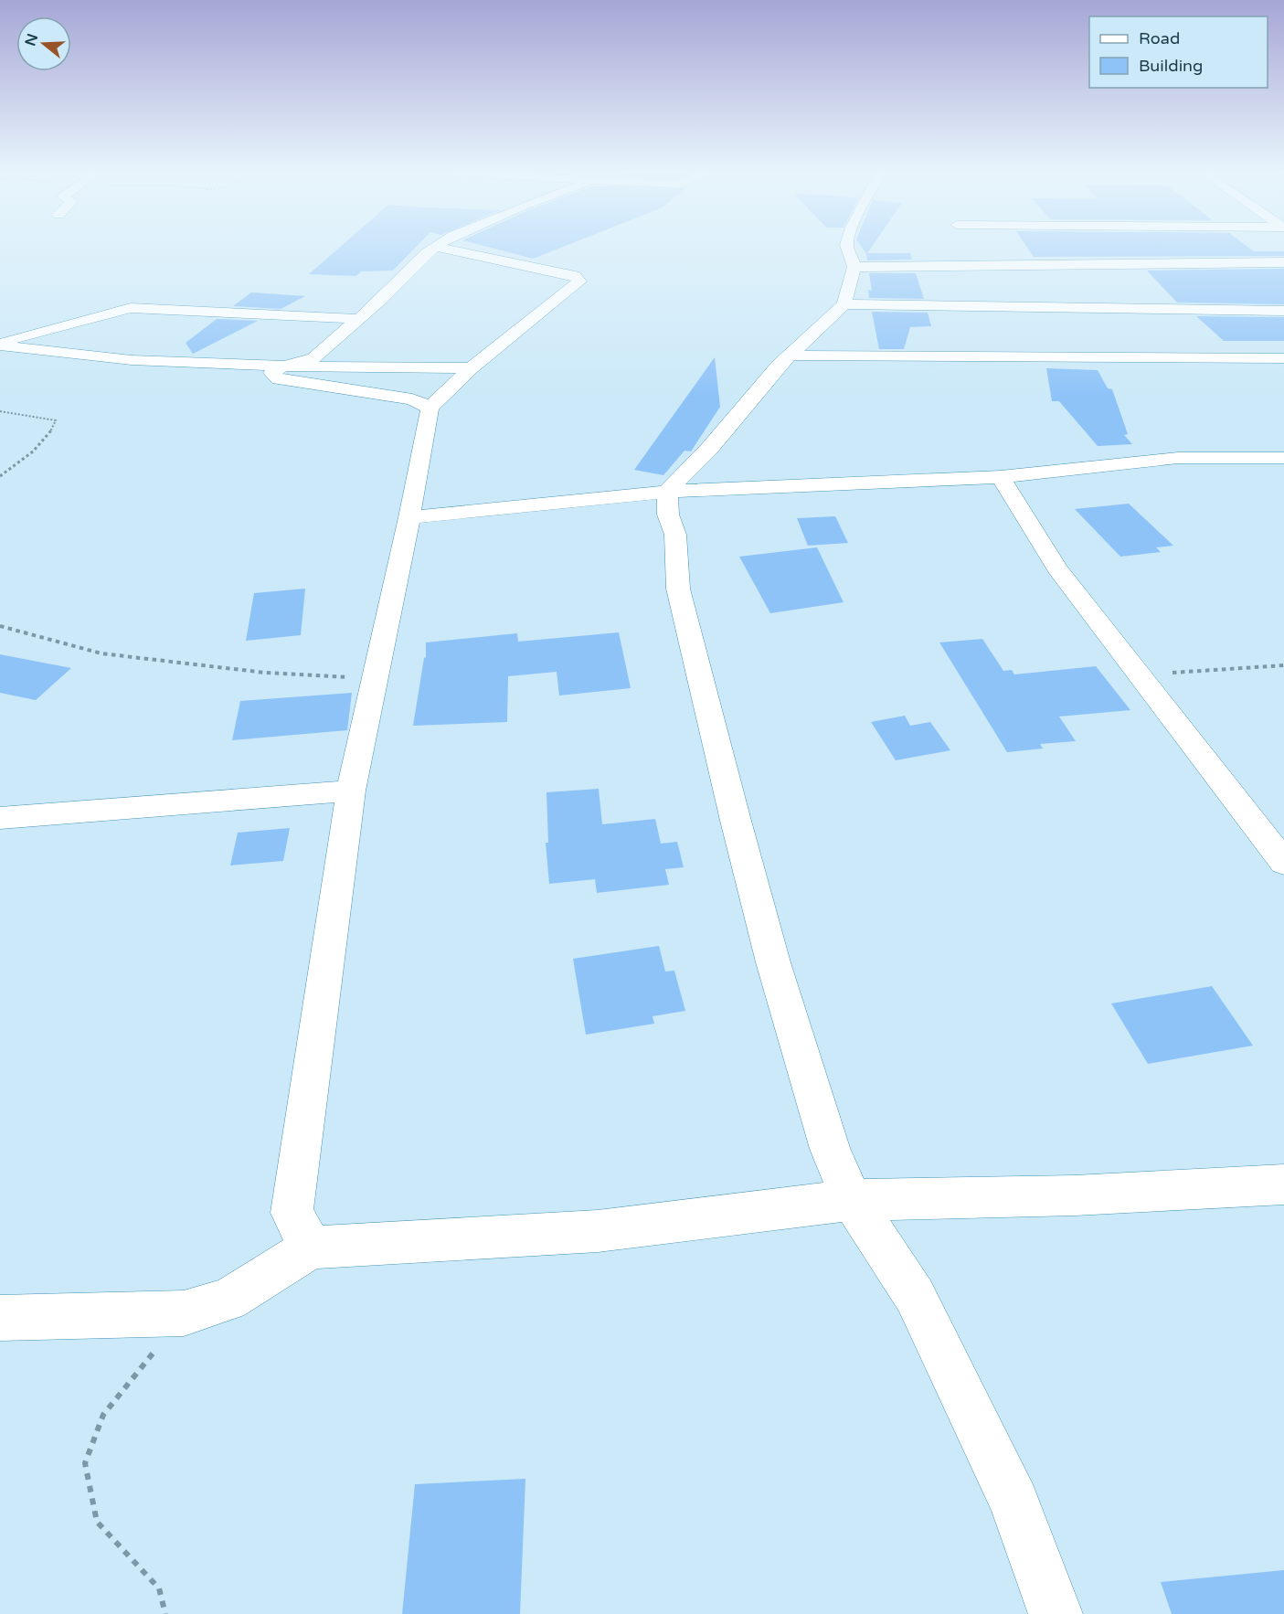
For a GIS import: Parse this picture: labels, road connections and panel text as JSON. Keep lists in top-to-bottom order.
{
  "legend": ["Road", "Building"],
  "north": "left"
}
